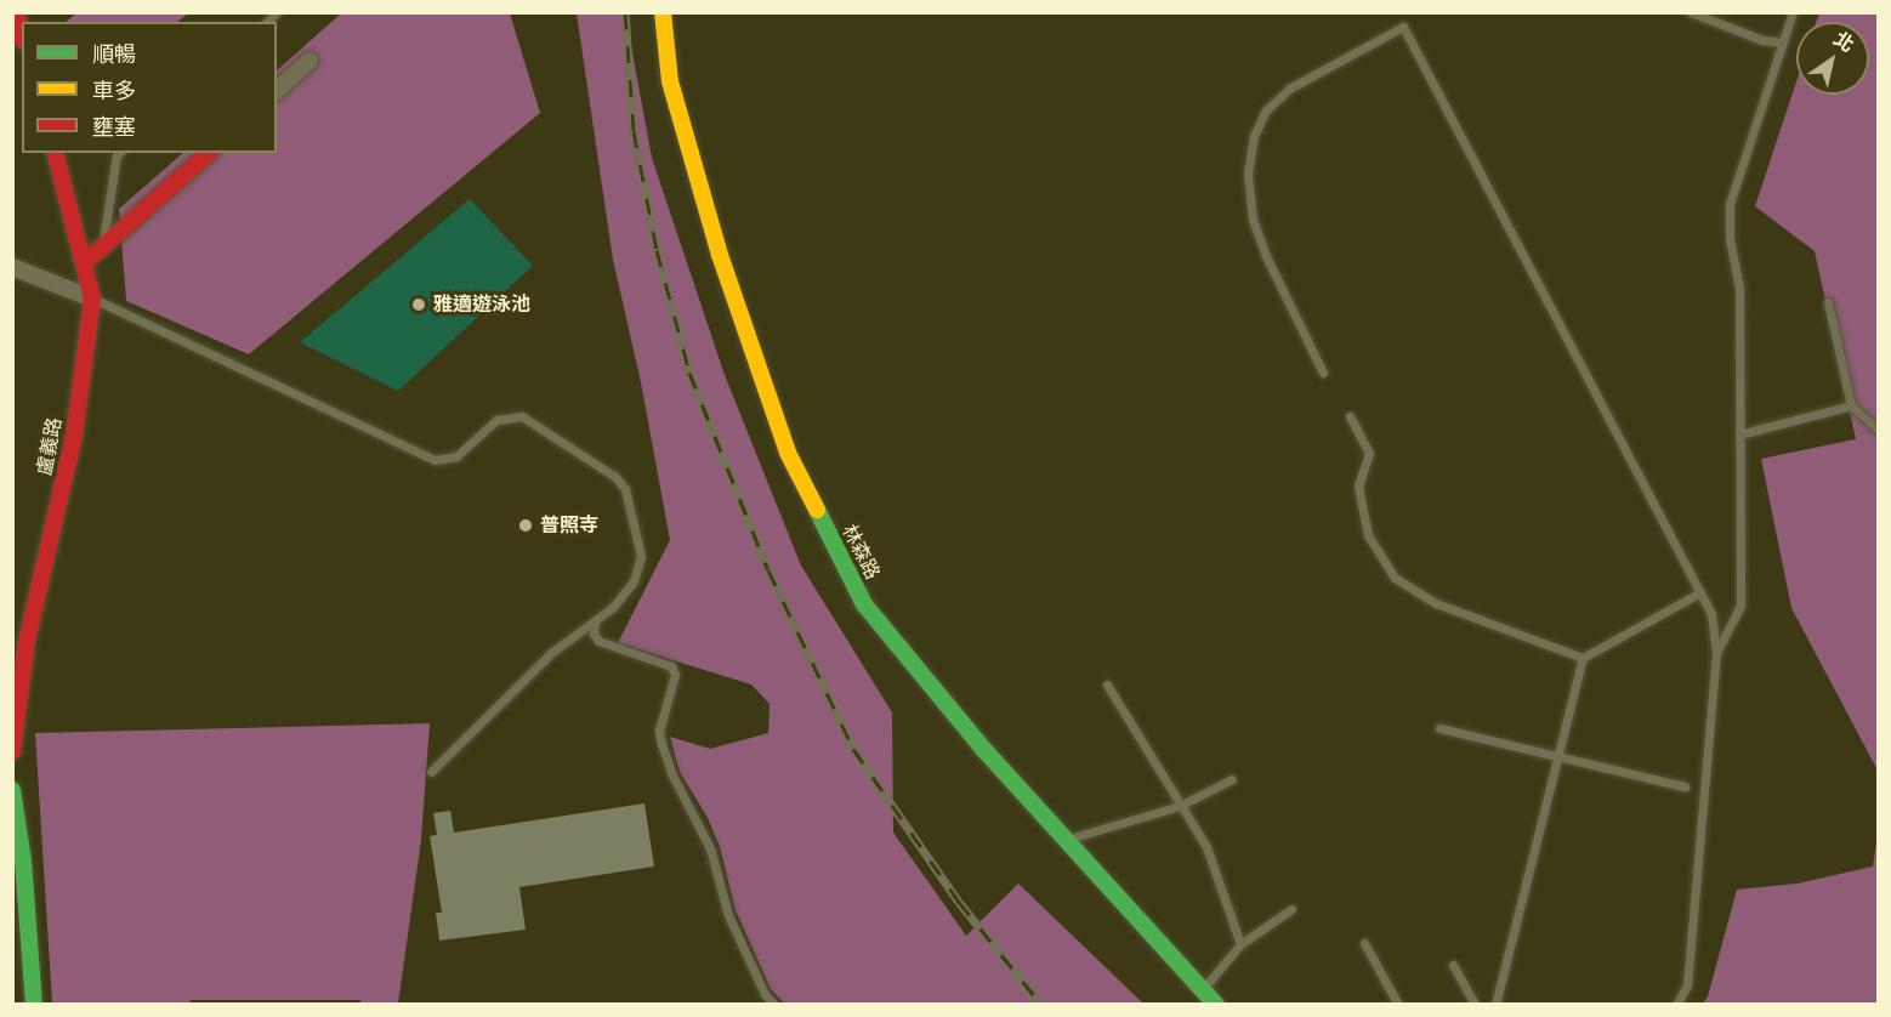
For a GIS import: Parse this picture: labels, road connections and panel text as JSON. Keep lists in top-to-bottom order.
{
  "streets": {
    "main road": ["盧義路", "林森路"]
  },
  "places": ["雅適遊泳池", "普照寺"],
  "legend": ["順暢", "車多", "壅塞"],
  "north": "top right"
}
